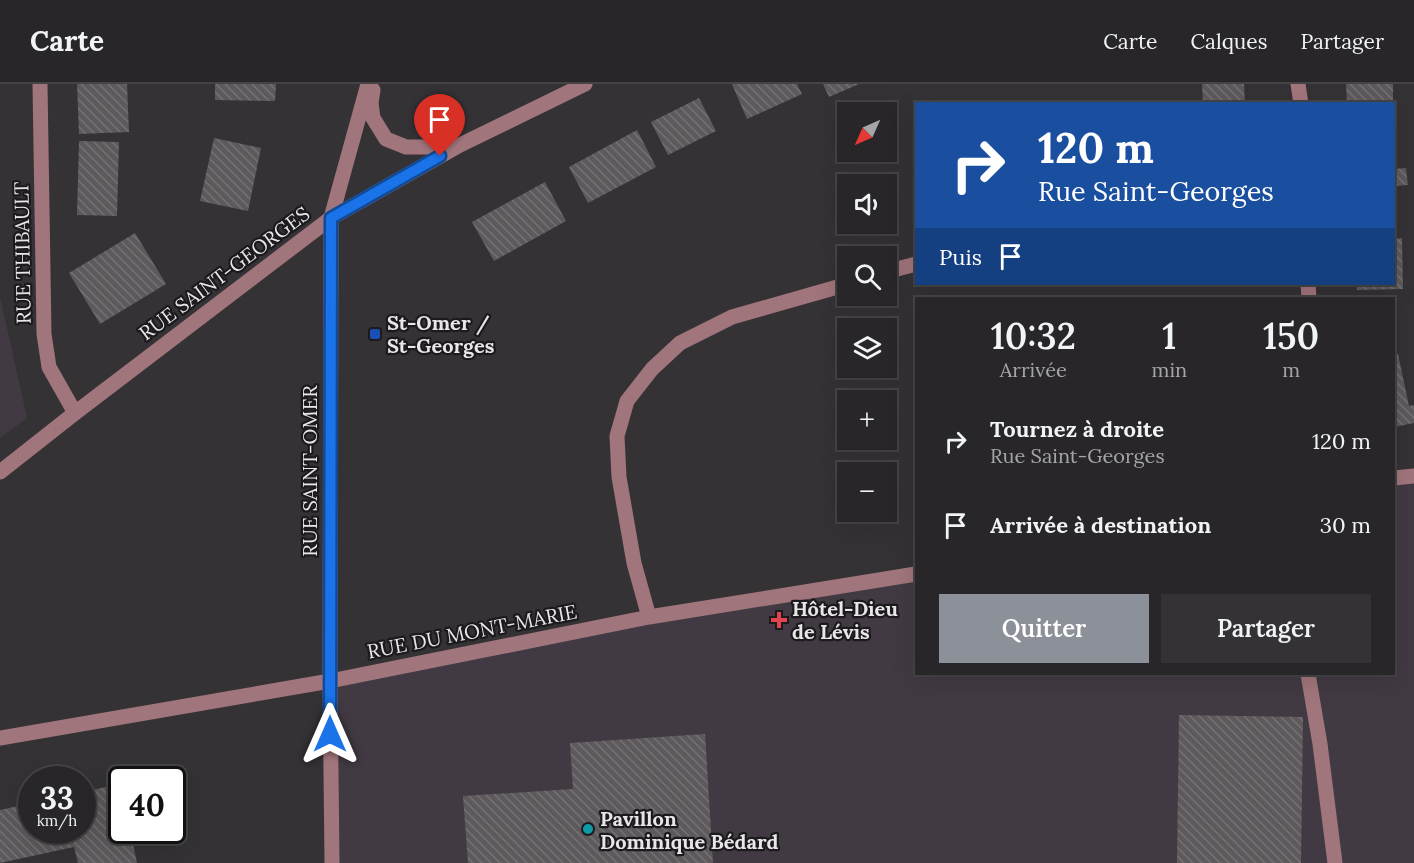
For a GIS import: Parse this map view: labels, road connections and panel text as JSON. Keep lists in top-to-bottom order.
{
  "streets": {
    "street": [
      "RUE THIBAULT",
      "RUE SAINT-GEORGES",
      "RUE SAINT-OMER",
      "RUE DU MONT-MARIE"
    ]
  },
  "crossings": [
    ["RUE THIBAULT", "RUE SAINT-GEORGES"],
    ["RUE SAINT-GEORGES", "RUE SAINT-OMER"],
    ["RUE SAINT-OMER", "RUE DU MONT-MARIE"]
  ],
  "places": {
    "transit": ["St-Omer / St-Georges"],
    "health": ["Hôtel-Dieu de Lévis"],
    "other": ["Pavillon Dominique Bédard"]
  },
  "north": "bottom left",
  "page": {
    "header": "Carte",
    "nav": ["Carte", "Calques", "Partager"],
    "map_buttons": ["+", "−"],
    "turn": ["120 m", "Rue Saint-Georges"],
    "then": "Puis",
    "eta": [
      "10:32",
      "Arrivée",
      "1",
      "min",
      "150",
      "m"
    ],
    "list": [
      {
        "name": "Tournez à droite",
        "note": "Rue Saint-Georges",
        "value": "120 m"
      },
      {
        "name": "Arrivée à destination",
        "value": "30 m"
      }
    ],
    "buttons": ["Quitter", "Partager"],
    "speed": "33 km/h",
    "limit": "40"
  }
}
